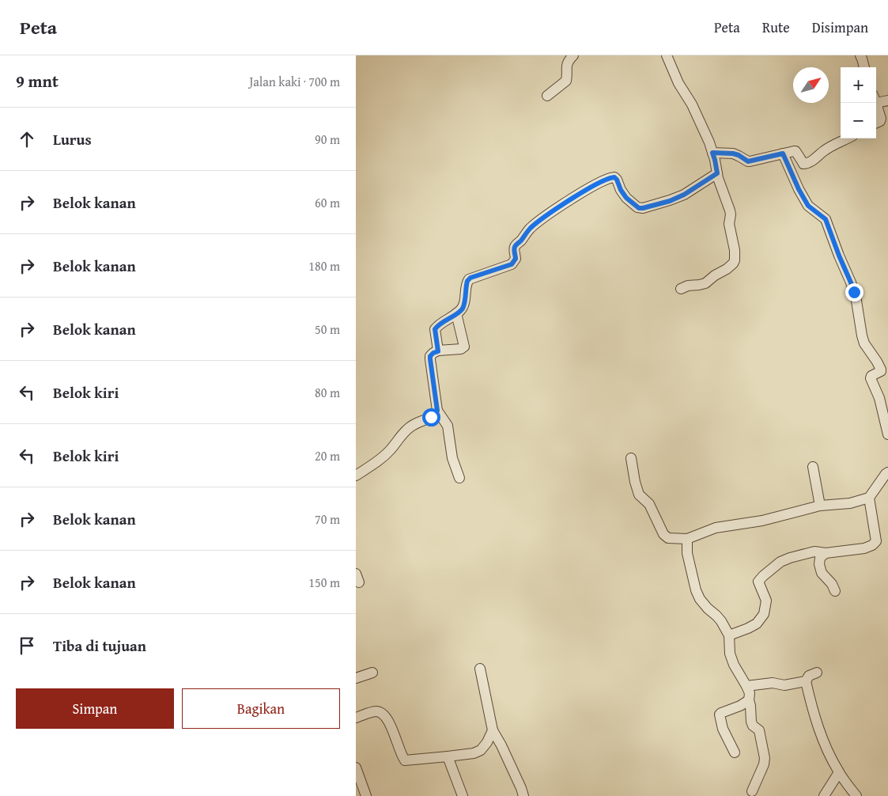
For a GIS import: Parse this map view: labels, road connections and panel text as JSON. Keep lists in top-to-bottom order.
{
  "north": "top right",
  "page": {
    "header": "Peta",
    "nav": ["Peta", "Rute", "Disimpan"],
    "heading": ["9 mnt", "Jalan kaki · 700 m"],
    "map_buttons": ["+", "−"],
    "list": [
      ["Lurus", "90 m"],
      ["Belok kanan", "60 m"],
      ["Belok kanan", "180 m"],
      ["Belok kanan", "50 m"],
      ["Belok kiri", "80 m"],
      ["Belok kiri", "20 m"],
      ["Belok kanan", "70 m"],
      ["Belok kanan", "150 m"],
      "Tiba di tujuan"
    ],
    "buttons": ["Simpan", "Bagikan"]
  }
}
